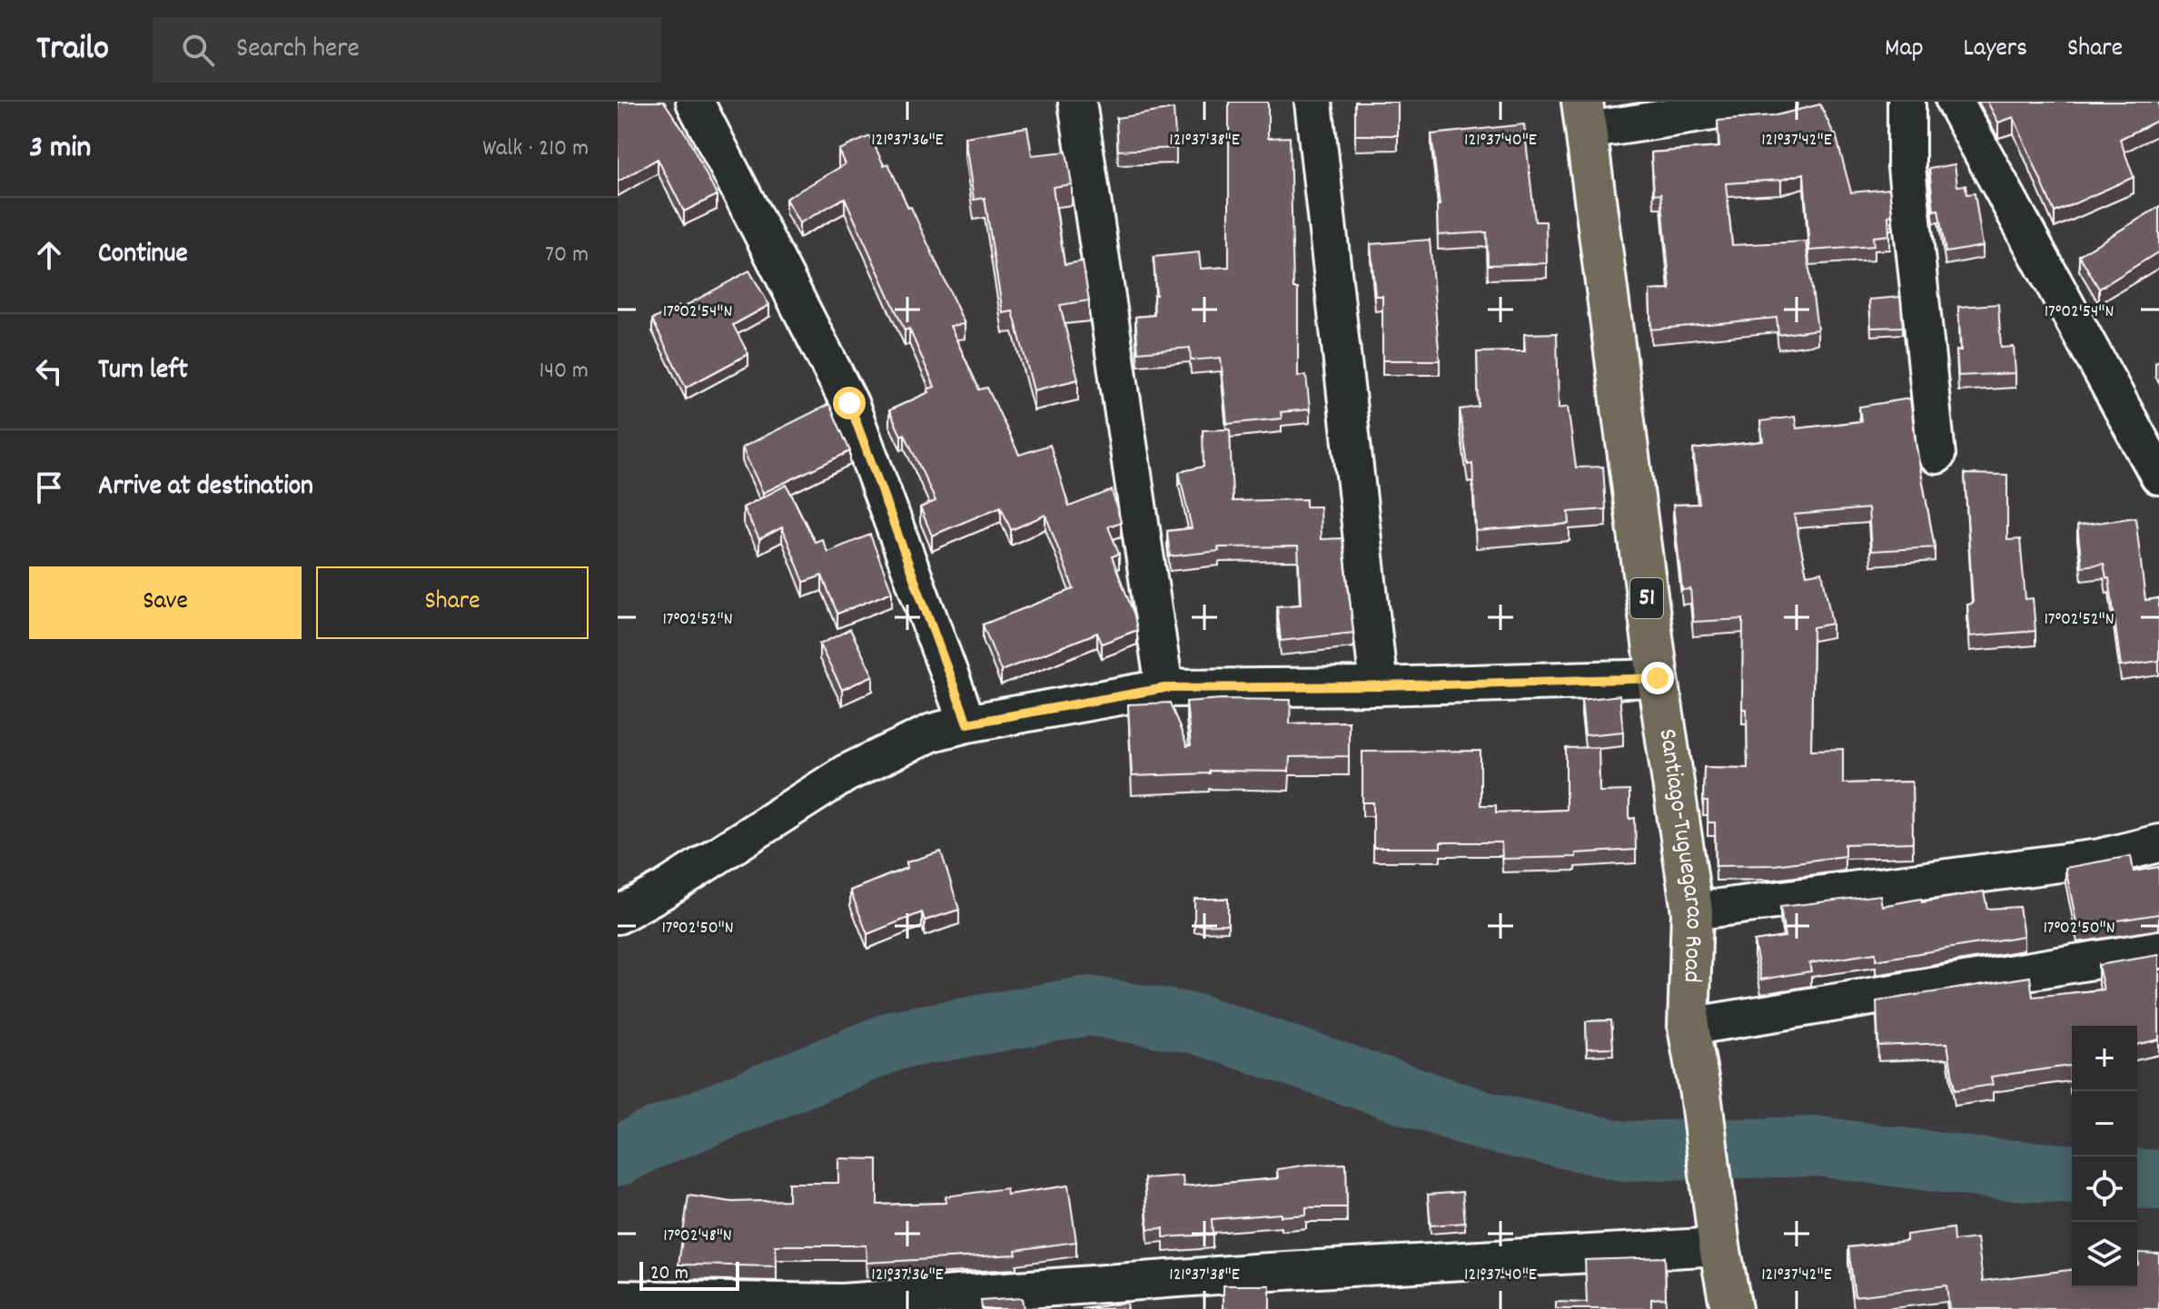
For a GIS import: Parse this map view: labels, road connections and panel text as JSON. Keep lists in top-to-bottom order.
{
  "streets": {
    "highway": ["51", "Santiago-Tuguegarao Road"]
  },
  "scale_bar": "20 m",
  "page": {
    "header": "Trailo",
    "search": "Search here",
    "nav": ["Map", "Layers", "Share"],
    "heading": ["3 min", "Walk · 210 m"],
    "list": [
      ["Continue", "70 m"],
      ["Turn left", "140 m"],
      "Arrive at destination"
    ],
    "buttons": ["Save", "Share"],
    "map_buttons": ["+", "−"],
    "scale": "20 m"
  },
  "coordinates": [
    "121°37'36\"E",
    "121°37'38\"E",
    "121°37'40\"E",
    "121°37'42\"E",
    "17°02'54\"N",
    "17°02'52\"N",
    "17°02'50\"N",
    "17°02'48\"N"
  ]
}
